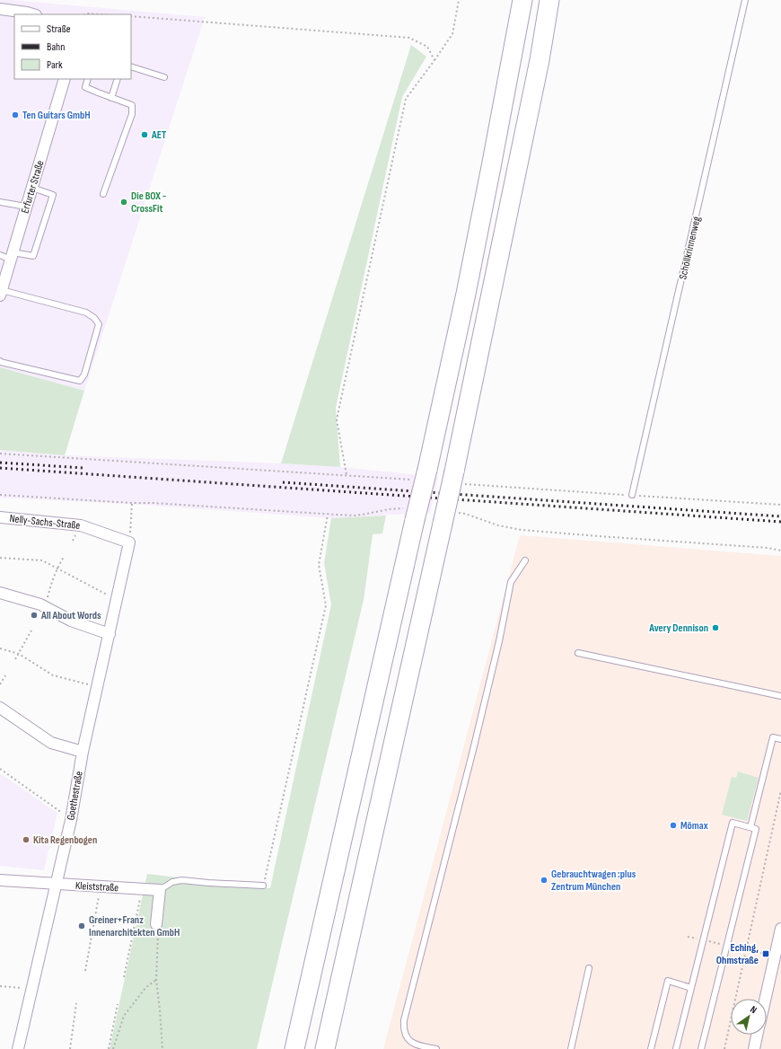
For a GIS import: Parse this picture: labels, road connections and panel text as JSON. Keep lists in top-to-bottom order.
{
  "streets": {
    "street": [
      "Erfurter Straße",
      "Nelly-Sachs-Straße",
      "Goethestraße",
      "Kleiststraße"
    ],
    "lane": ["Schöllkrinnenweg"]
  },
  "crossings": [
    ["Nelly-Sachs-Straße", "Goethestraße"],
    ["Goethestraße", "Kleiststraße"]
  ],
  "places": {
    "other": [
      "Ten Guitars GmbH",
      "AET",
      "Die BOX - CrossFit",
      "All About Words",
      "Avery Dennison",
      "Mömax",
      "Kita Regenbogen",
      "Gebrauchtwagen :plus Zentrum München",
      "Greiner+Franz Innenarchitekten GmbH"
    ],
    "transit": ["Eching, Ohmstraße"]
  },
  "legend": ["Straße", "Bahn", "Park"],
  "north": "top right"
}
